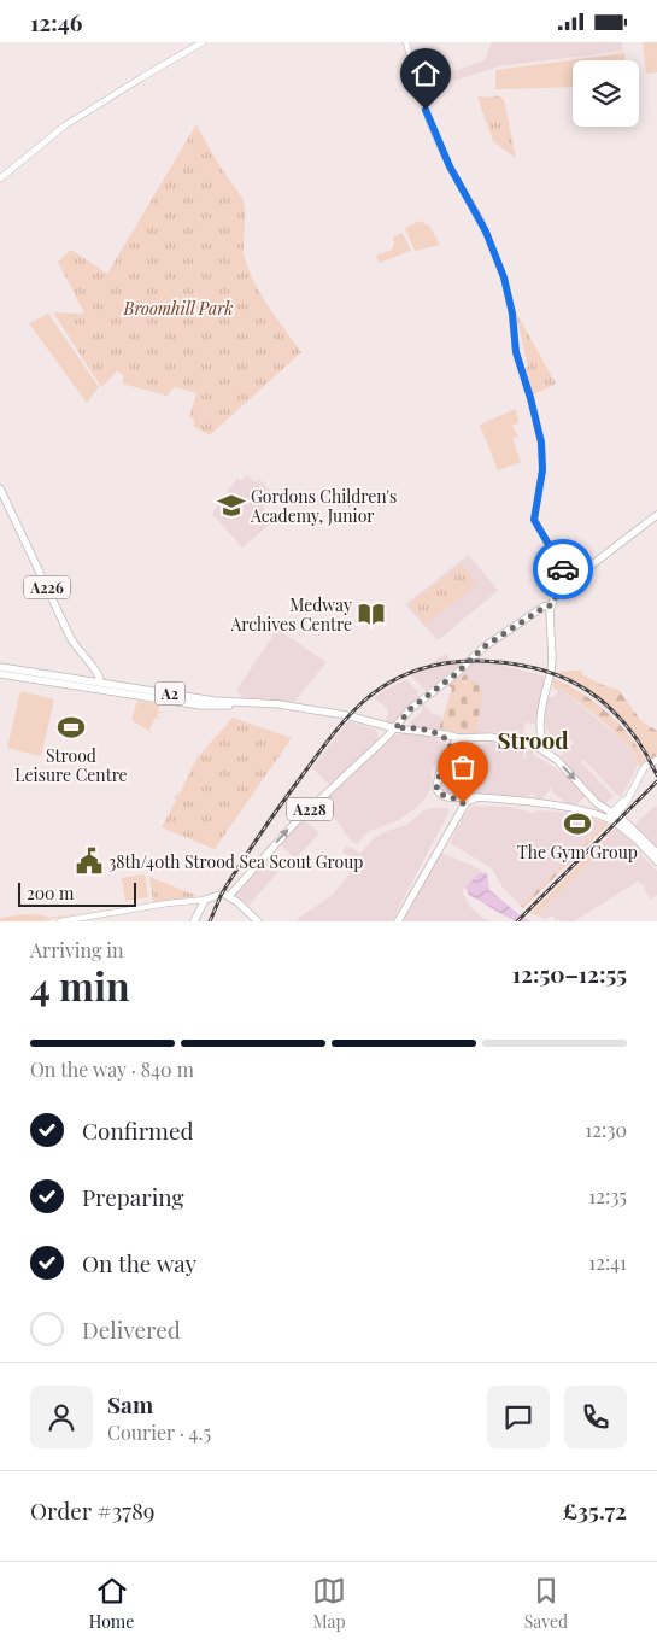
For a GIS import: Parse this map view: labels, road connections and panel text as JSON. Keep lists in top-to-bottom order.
{
  "streets": {
    "main road": ["A226", "A2", "A228"]
  },
  "crossings": [
    ["A226", "A2"],
    ["A2", "A228"]
  ],
  "districts": ["Strood"],
  "parks": ["Broomhill Park"],
  "places": {
    "school or university": ["Gordons Children's Academy, Junior"],
    "library": ["Medway Archives Centre"],
    "sports": ["Strood Leisure Centre", "The Gym Group"],
    "public building": ["38th/40th Strood Sea Scout Group"]
  },
  "scale_bar": "200 m",
  "page": {
    "status": "12:46",
    "scale": "200 m",
    "heading": ["4 min", "Arriving in", "12:50–12:55"],
    "panel": [
      "Sam",
      "Courier · 4.5",
      "Order #3789",
      "£35.72"
    ],
    "bar": "On the way · 840 m",
    "list": [
      ["Confirmed", "12:30"],
      ["Preparing", "12:35"],
      ["On the way", "12:41"],
      "Delivered"
    ],
    "tabs": ["Home", "Map", "Saved"]
  }
}
